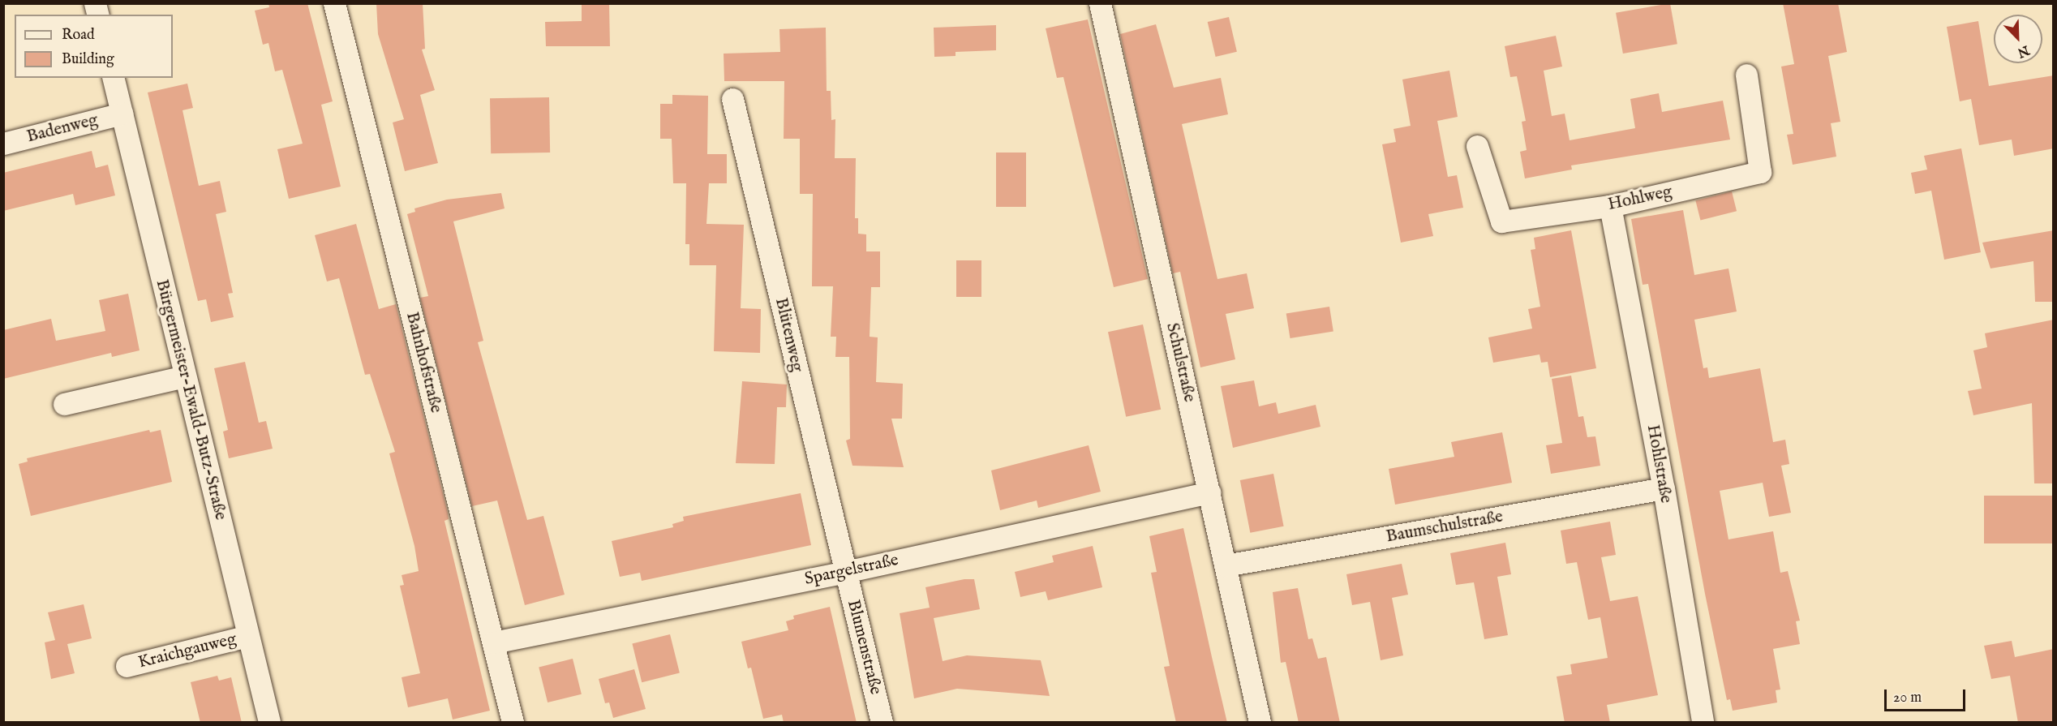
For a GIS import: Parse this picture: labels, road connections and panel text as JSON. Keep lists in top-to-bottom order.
{
  "streets": {
    "street": [
      "Badenweg",
      "Hohlweg",
      "Blütenweg",
      "Bahnhofstraße",
      "Schulstraße",
      "Bürgermeister-Ewald-Butz-Straße",
      "Hohlstraße",
      "Baumschulstraße",
      "Spargelstraße",
      "Blumenstraße",
      "Kraichgauweg"
    ]
  },
  "crossings": [
    ["Badenweg", "Bürgermeister-Ewald-Butz-Straße"],
    ["Hohlweg", "Hohlstraße"],
    ["Blütenweg", "Spargelstraße"],
    ["Blütenweg", "Blumenstraße"],
    ["Bahnhofstraße", "Spargelstraße"],
    ["Schulstraße", "Baumschulstraße"],
    ["Schulstraße", "Spargelstraße"],
    ["Bürgermeister-Ewald-Butz-Straße", "Kraichgauweg"],
    ["Hohlstraße", "Baumschulstraße"],
    ["Spargelstraße", "Blumenstraße"]
  ],
  "legend": ["Road", "Building"],
  "scale_bar": "20 m",
  "north": "bottom right"
}
